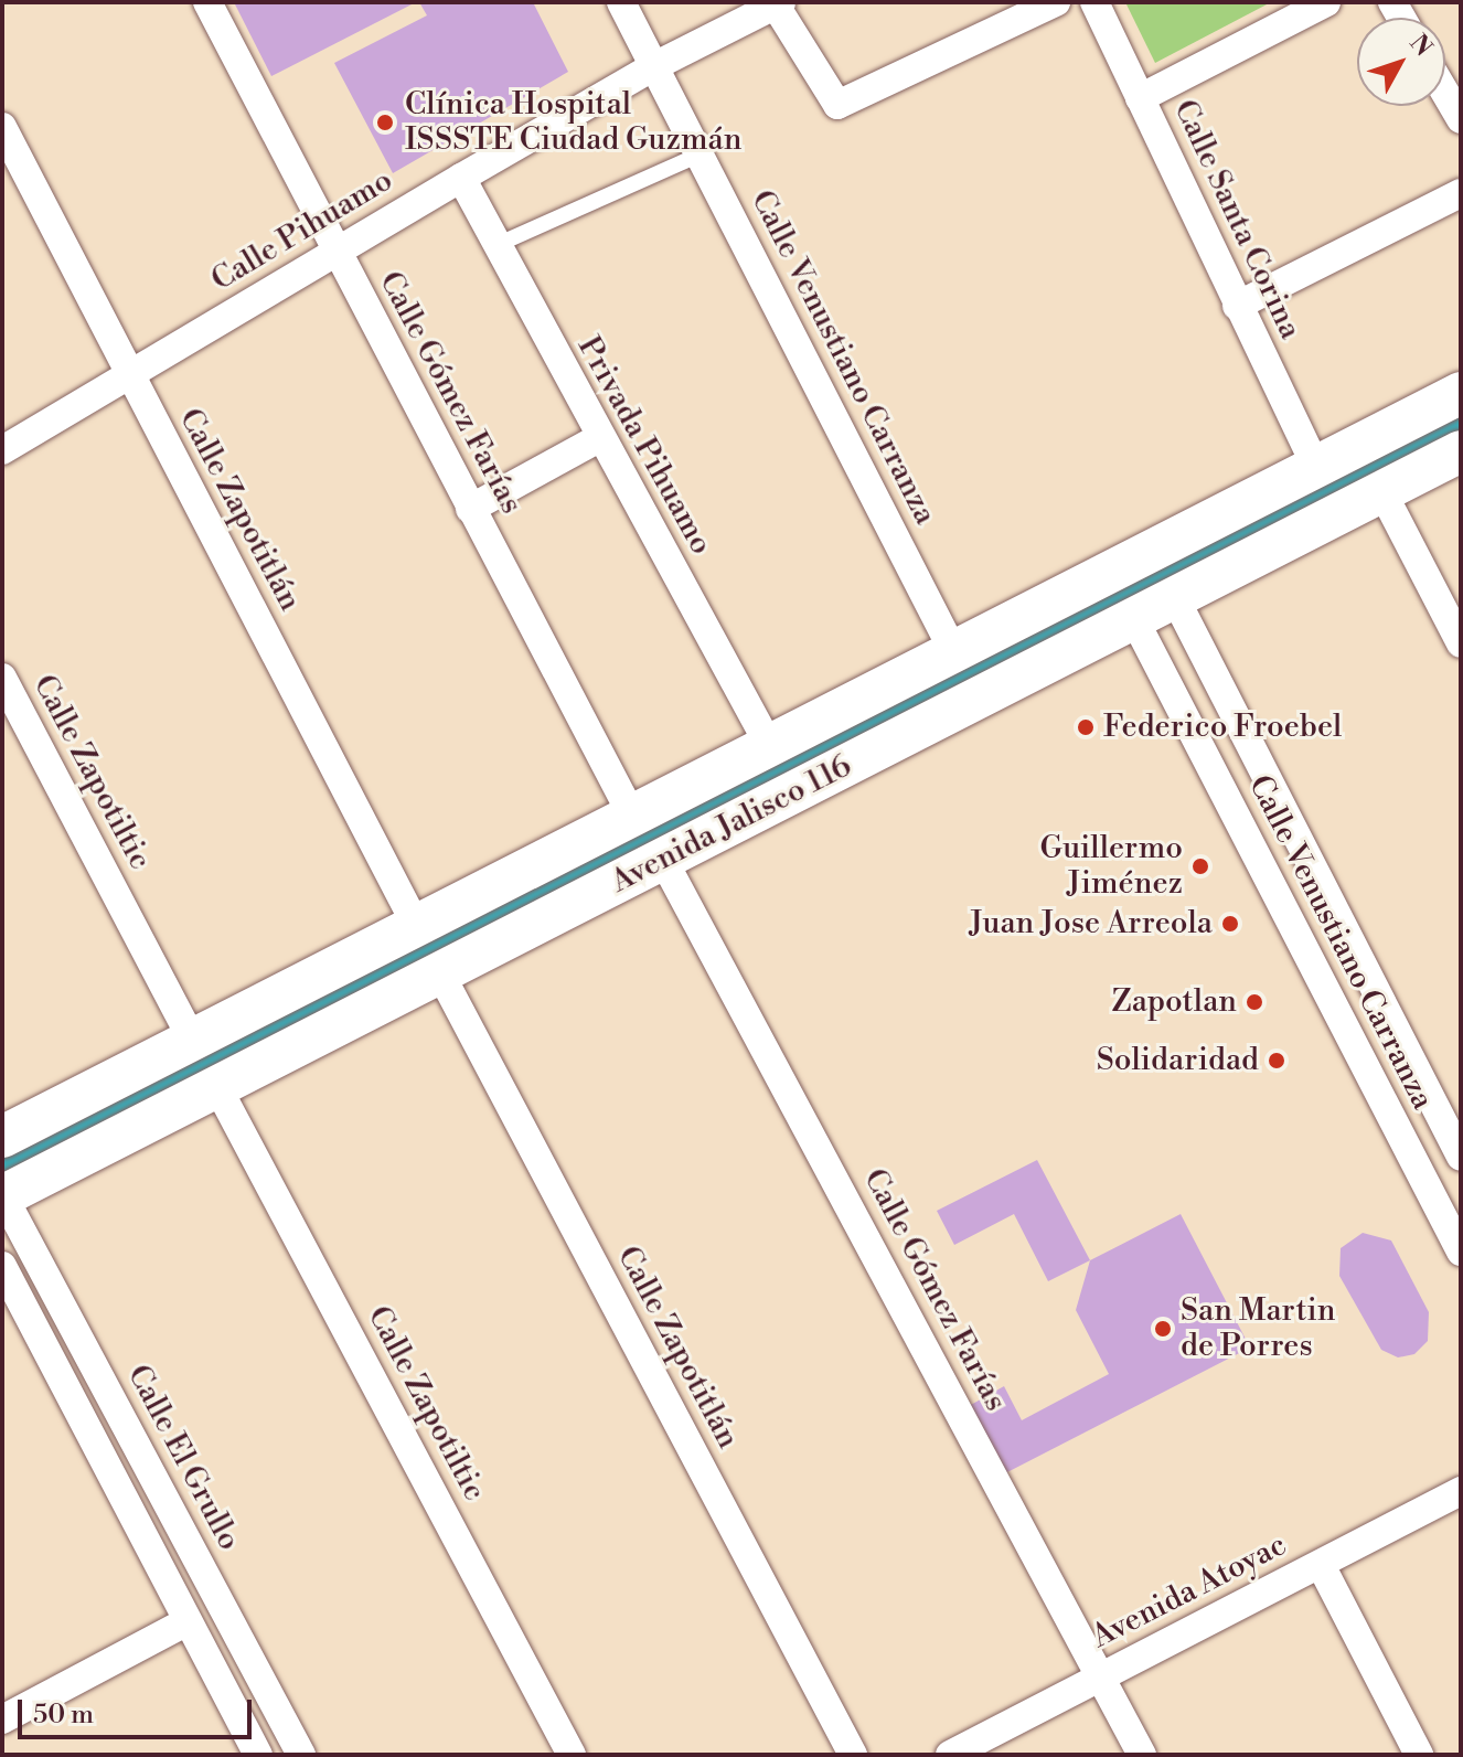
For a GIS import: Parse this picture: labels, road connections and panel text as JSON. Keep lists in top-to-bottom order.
{
  "streets": {
    "street": [
      "Calle Santa Corina",
      "Calle Pihuamo",
      "Calle Venustiano Carranza",
      "Calle Gómez Farías",
      "Privada Pihuamo",
      "Calle Zapotitlán",
      "Calle Zapotiltic",
      "Avenida Jalisco 116",
      "Calle El Grullo",
      "Avenida Atoyac"
    ]
  },
  "crossings": [
    ["Calle Santa Corina", "Avenida Jalisco 116"],
    ["Calle Pihuamo", "Calle Venustiano Carranza"],
    ["Calle Pihuamo", "Calle Gómez Farías"],
    ["Calle Pihuamo", "Privada Pihuamo"],
    ["Calle Pihuamo", "Calle Zapotitlán"],
    ["Calle Venustiano Carranza", "Avenida Jalisco 116"],
    ["Calle Gómez Farías", "Avenida Jalisco 116"],
    ["Calle Gómez Farías", "Avenida Atoyac"],
    ["Privada Pihuamo", "Avenida Jalisco 116"],
    ["Calle Zapotitlán", "Avenida Jalisco 116"],
    ["Calle Zapotiltic", "Avenida Jalisco 116"],
    ["Avenida Jalisco 116", "Calle El Grullo"]
  ],
  "places": [
    "Clínica Hospital ISSSTE Ciudad Guzmán",
    "Federico Froebel",
    "Guillermo Jiménez",
    "Juan Jose Arreola",
    "Zapotlan",
    "Solidaridad",
    "San Martin de Porres"
  ],
  "scale_bar": "50 m",
  "north": "top right"
}
